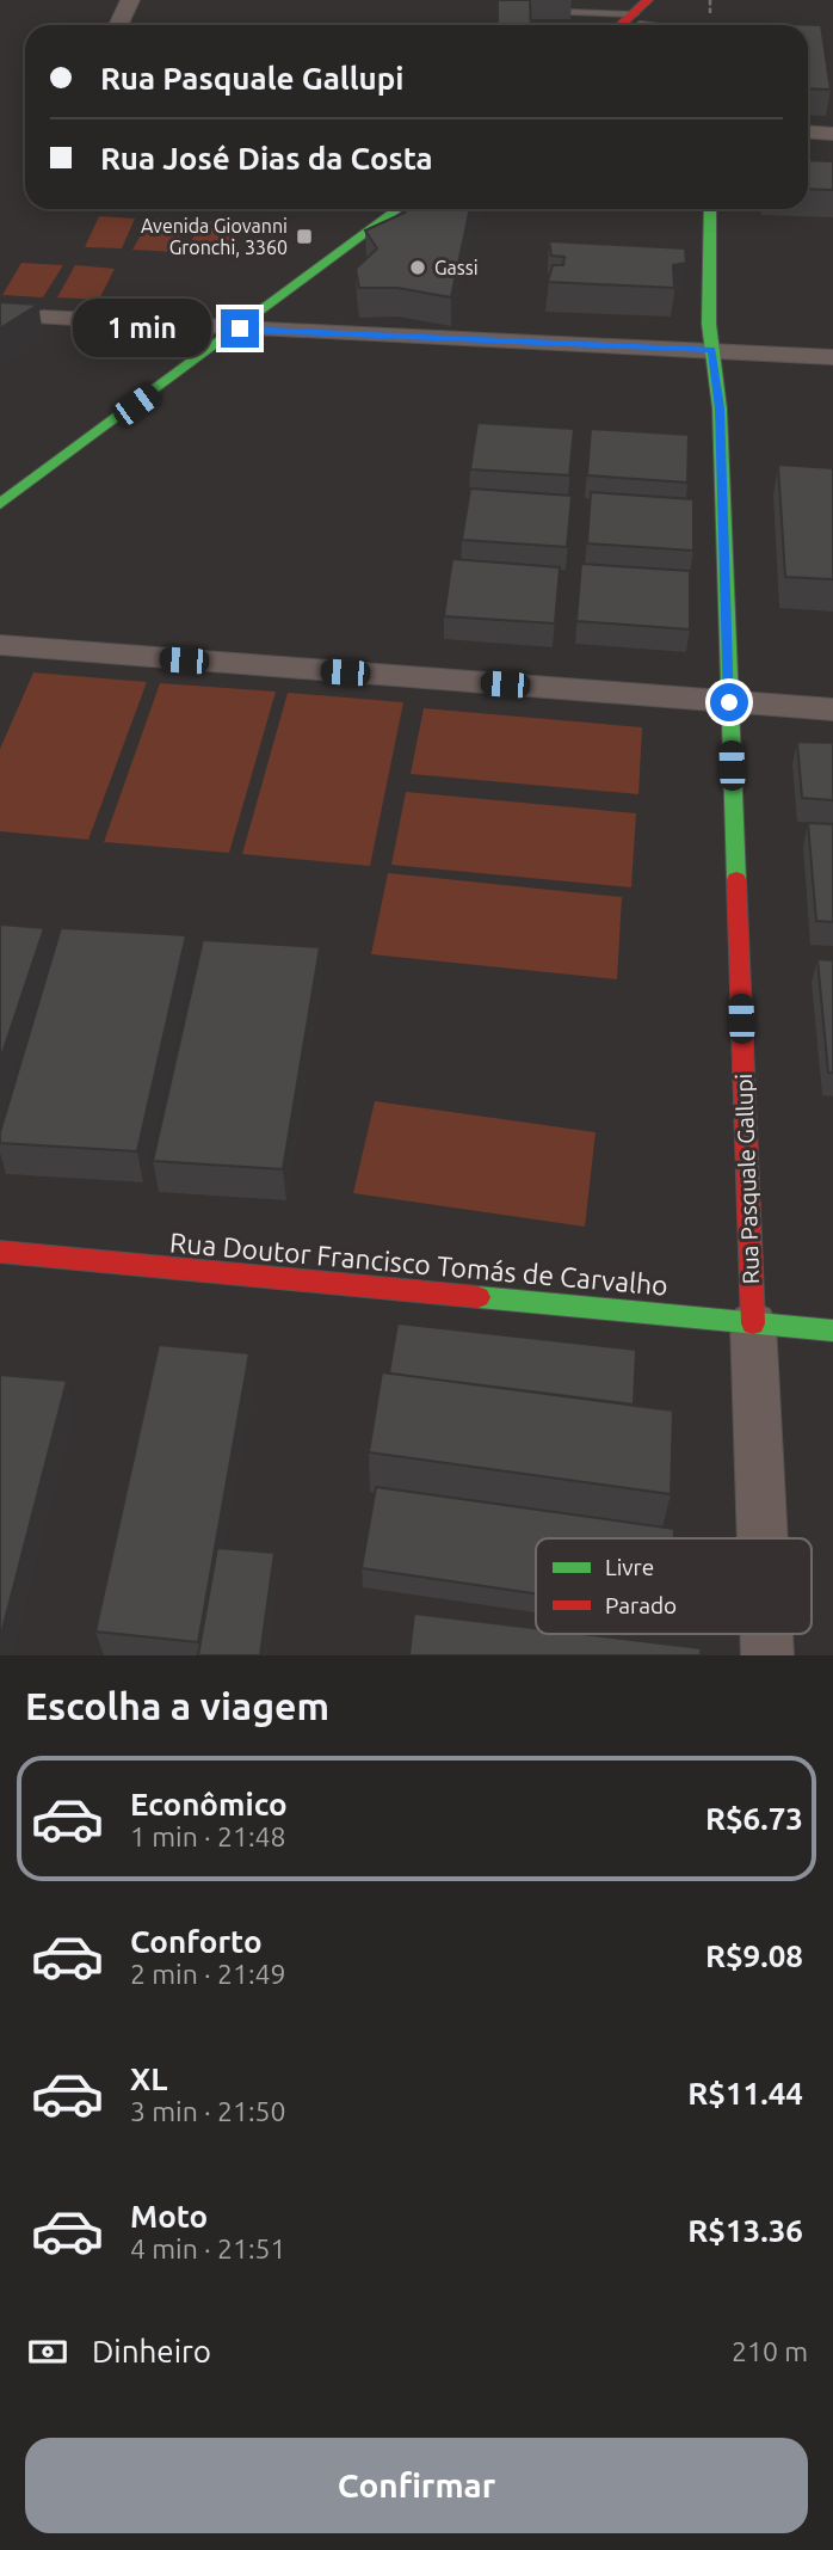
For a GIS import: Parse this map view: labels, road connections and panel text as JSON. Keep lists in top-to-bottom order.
{
  "streets": {
    "main road": ["Rua Pasquale Gallupi", "Rua Doutor Francisco Tomás de Carvalho"]
  },
  "crossings": [
    ["Rua Pasquale Gallupi", "Rua Doutor Francisco Tomás de Carvalho"]
  ],
  "places": {
    "transit": ["Avenida Giovanni Gronchi, 3360"],
    "other": ["Gassi"]
  },
  "legend": ["Livre", "Parado"],
  "page": {
    "banner": ["Rua Pasquale Gallupi", "Rua José Dias da Costa"],
    "bubble": "1 min",
    "heading": "Escolha a viagem",
    "list": [
      {
        "name": "Econômico",
        "note": "1 min · 21:48",
        "value": "R$6.73"
      },
      {
        "name": "Conforto",
        "note": "2 min · 21:49",
        "value": "R$9.08"
      },
      {
        "name": "XL",
        "note": "3 min · 21:50",
        "value": "R$11.44"
      },
      {
        "name": "Moto",
        "note": "4 min · 21:51",
        "value": "R$13.36"
      }
    ],
    "pay": ["Dinheiro", "210 m"],
    "buttons": "Confirmar"
  }
}
